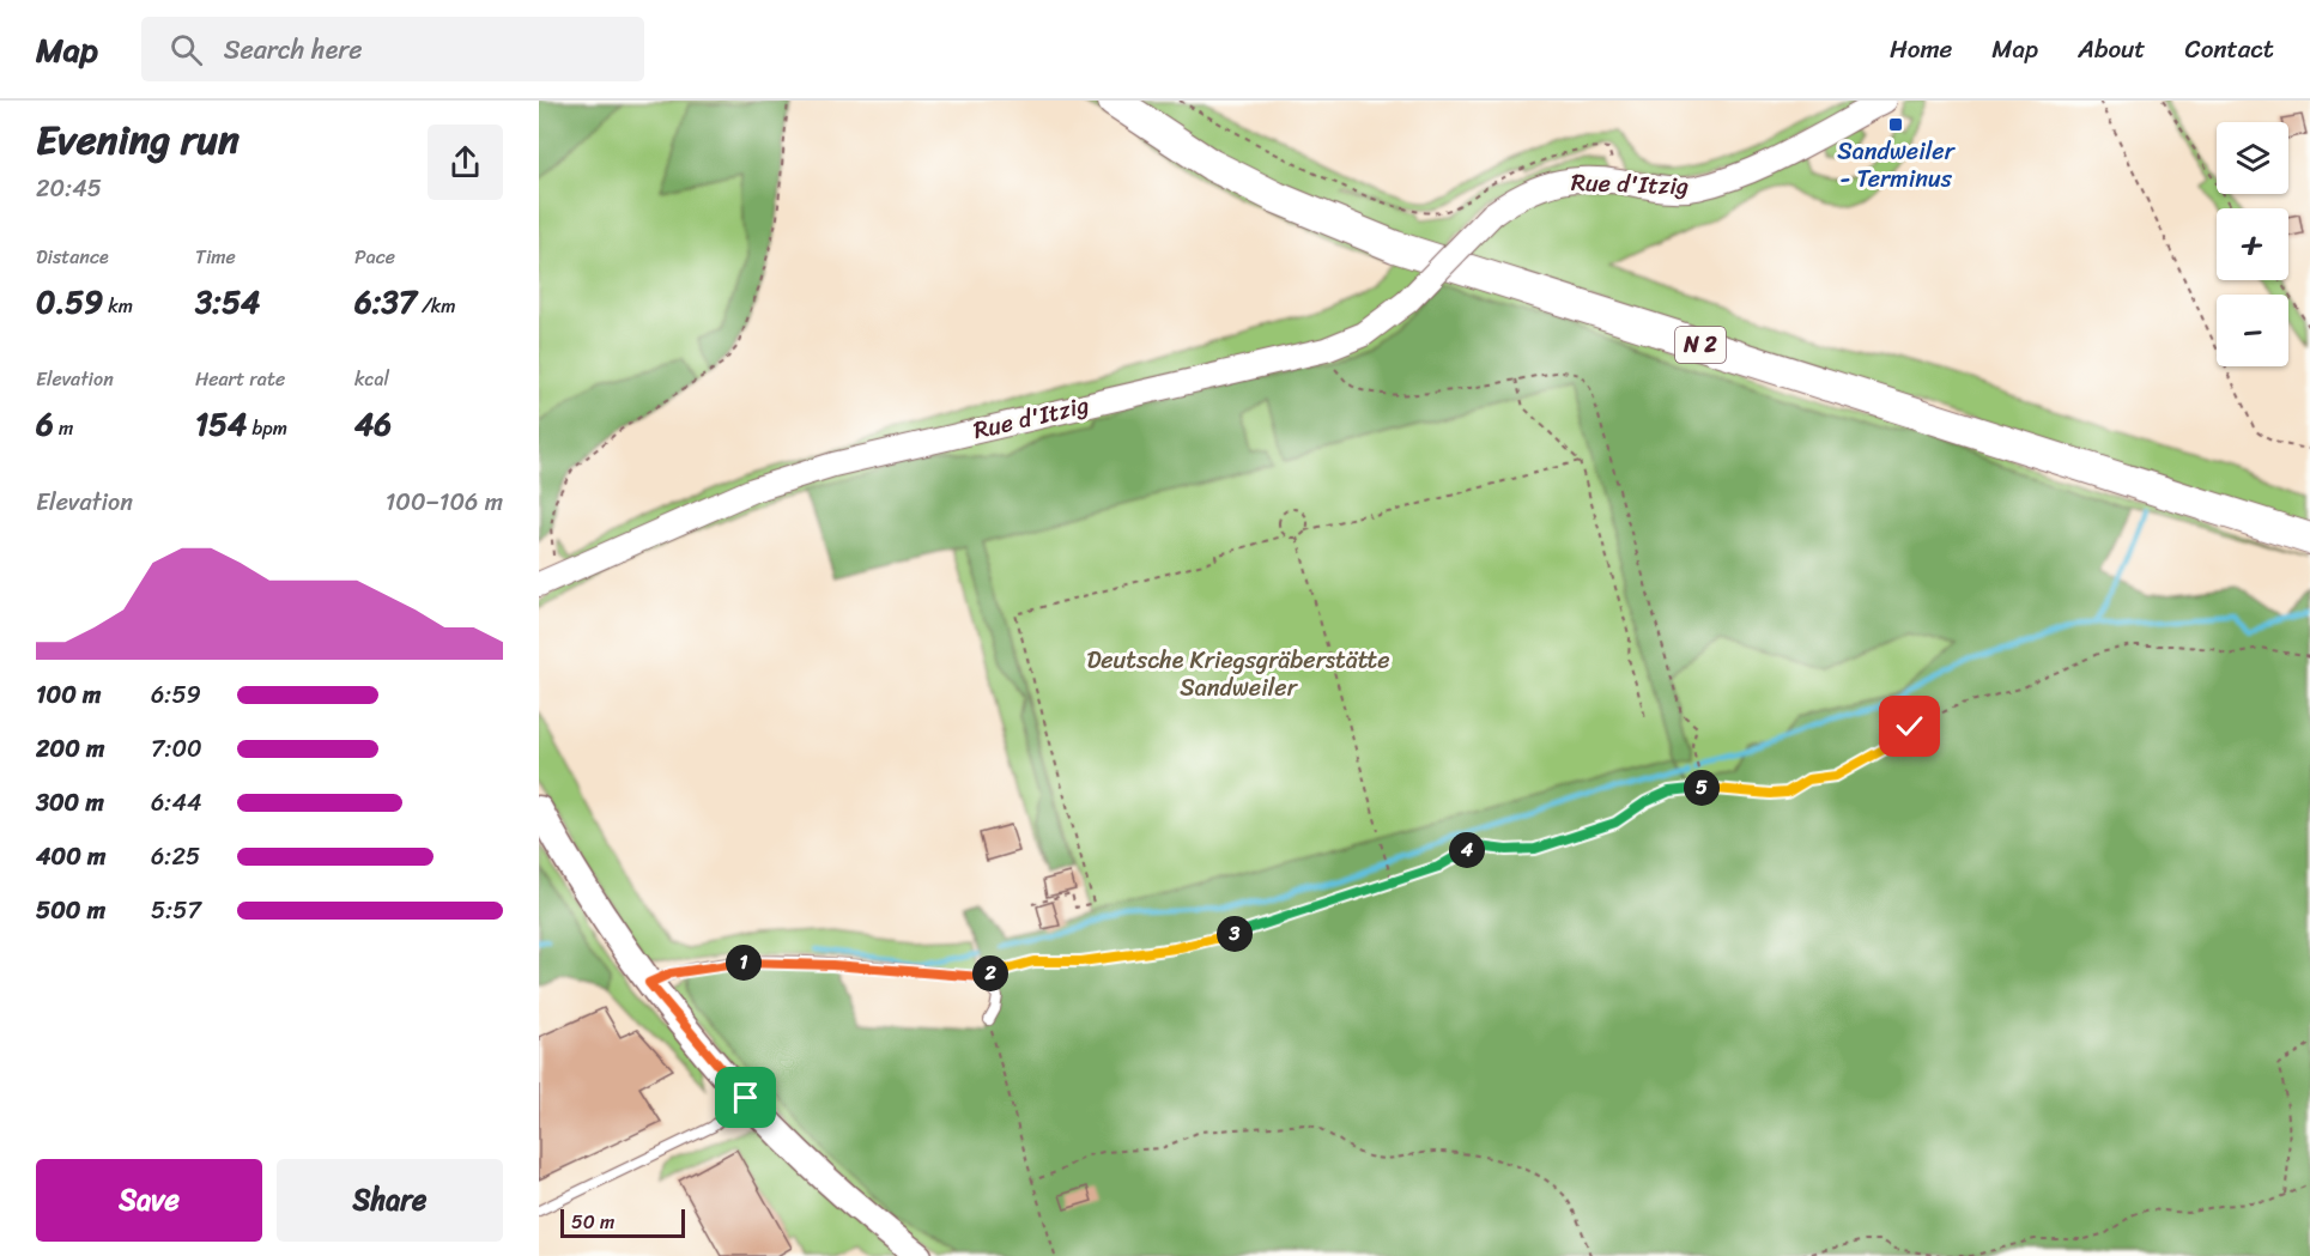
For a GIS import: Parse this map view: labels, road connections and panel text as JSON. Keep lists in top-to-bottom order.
{
  "streets": {
    "main road": ["N 2"],
    "street": ["Rue d'Itzig"]
  },
  "parks": ["Deutsche Kriegsgräberstätte Sandweiler"],
  "places": {
    "transit": ["Sandweiler - Terminus"]
  },
  "scale_bar": "50 m",
  "page": {
    "header": "Map",
    "search": "Search here",
    "nav": [
      "Home",
      "Map",
      "About",
      "Contact"
    ],
    "heading": ["Evening run", "20:45"],
    "map_buttons": ["+", "−"],
    "stats": [
      ["Distance", "0.59 km"],
      ["Time", "3:54"],
      ["Pace", "6:37 /km"],
      ["Elevation", "6 m"],
      ["Heart rate", "154 bpm"],
      ["kcal", "46"]
    ],
    "chart": ["Elevation", "100–106 m"],
    "list": [
      {
        "name": "100 m",
        "note": "6:59"
      },
      {
        "name": "200 m",
        "note": "7:00"
      },
      {
        "name": "300 m",
        "note": "6:44"
      },
      {
        "name": "400 m",
        "note": "6:25"
      },
      {
        "name": "500 m",
        "note": "5:57"
      }
    ],
    "pins": [
      "5",
      "4",
      "3",
      "1",
      "2"
    ],
    "buttons": ["Save", "Share"],
    "scale": "50 m"
  }
}
